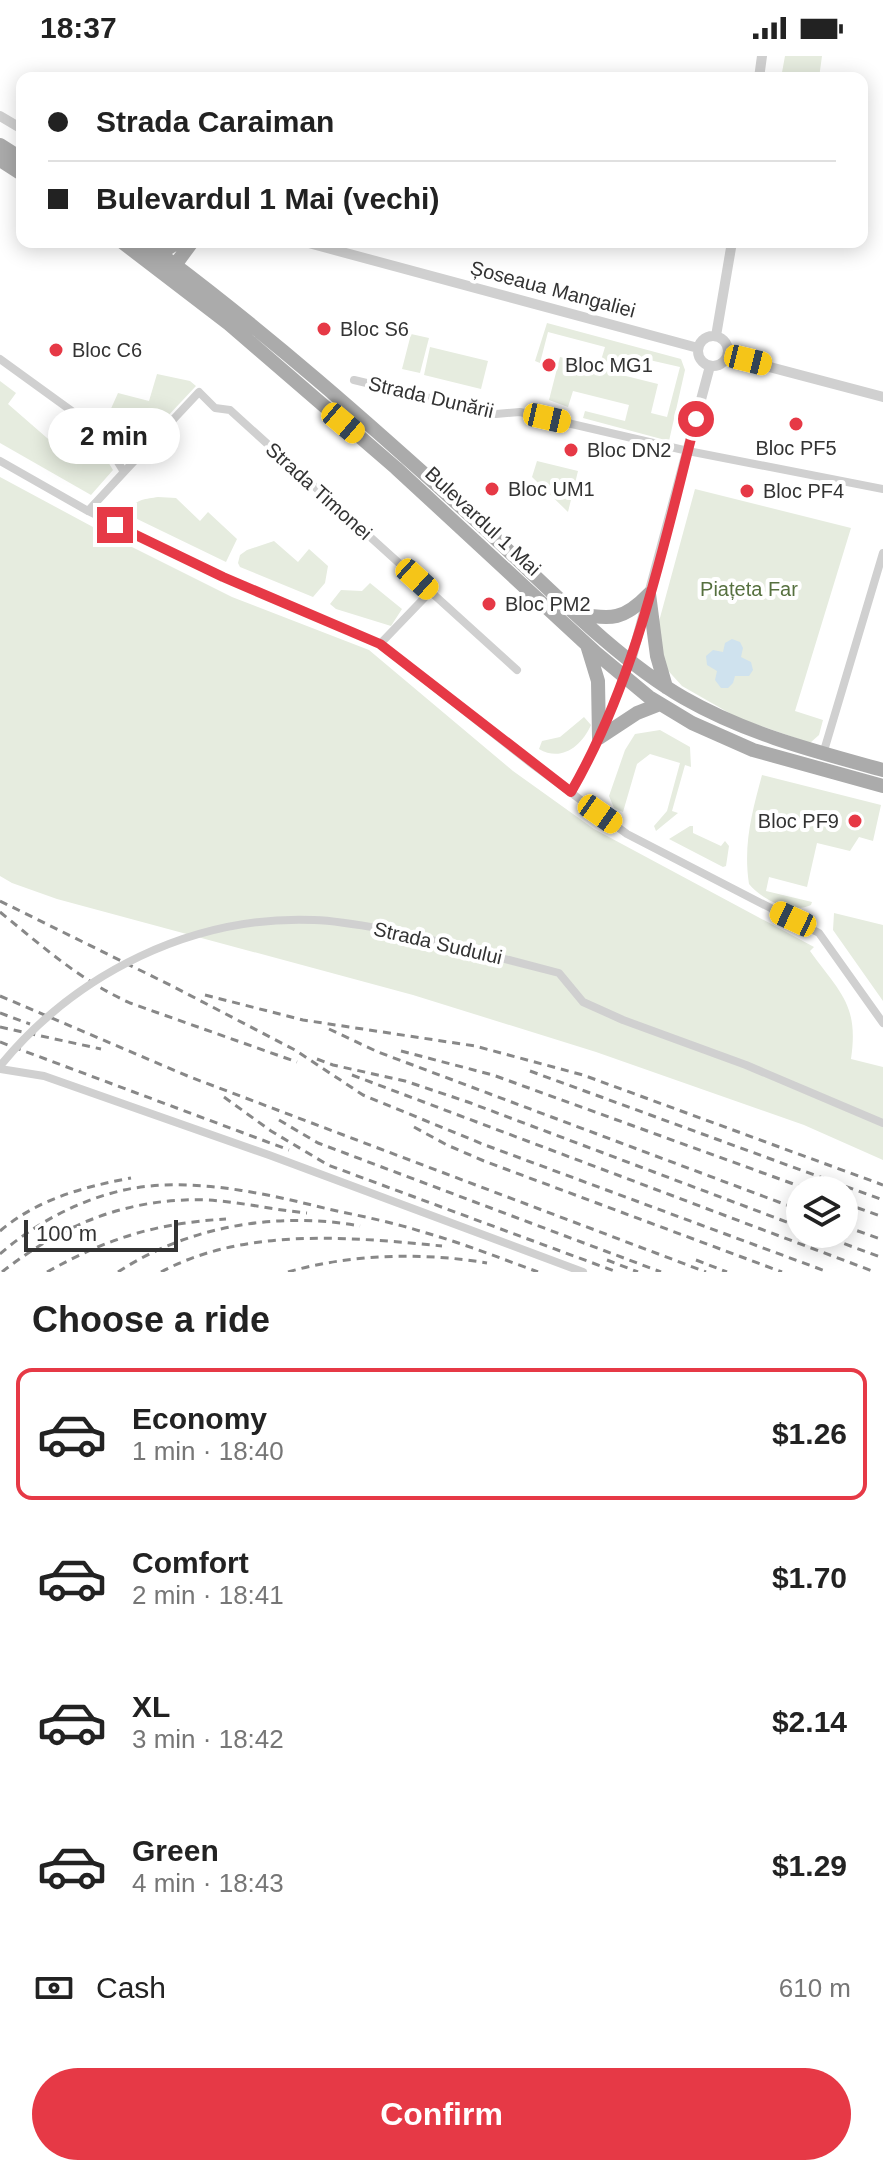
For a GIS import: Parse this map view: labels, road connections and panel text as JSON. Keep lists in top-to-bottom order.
{
  "streets": {
    "main road": ["Bulevardul 1 Mai"],
    "street": [
      "Șoseaua Mangaliei",
      "Strada Dunării",
      "Strada Timonei",
      "Strada Sudului"
    ]
  },
  "parks": ["Piațeta Far"],
  "places": [
    "Bloc S6",
    "Bloc C6",
    "Bloc MG1",
    "Bloc PF5",
    "Bloc DN2",
    "Bloc UM1",
    "Bloc PF4",
    "Bloc PM2",
    "Bloc PF9"
  ],
  "scale_bar": "100 m",
  "page": {
    "status": "18:37",
    "banner": ["Strada Caraiman", "Bulevardul 1 Mai (vechi)"],
    "bubble": "2 min",
    "scale": "100 m",
    "heading": "Choose a ride",
    "list": [
      {
        "name": "Economy",
        "note": "1 min · 18:40",
        "value": "$1.26"
      },
      {
        "name": "Comfort",
        "note": "2 min · 18:41",
        "value": "$1.70"
      },
      {
        "name": "XL",
        "note": "3 min · 18:42",
        "value": "$2.14"
      },
      {
        "name": "Green",
        "note": "4 min · 18:43",
        "value": "$1.29"
      }
    ],
    "pay": ["Cash", "610 m"],
    "buttons": "Confirm"
  }
}
